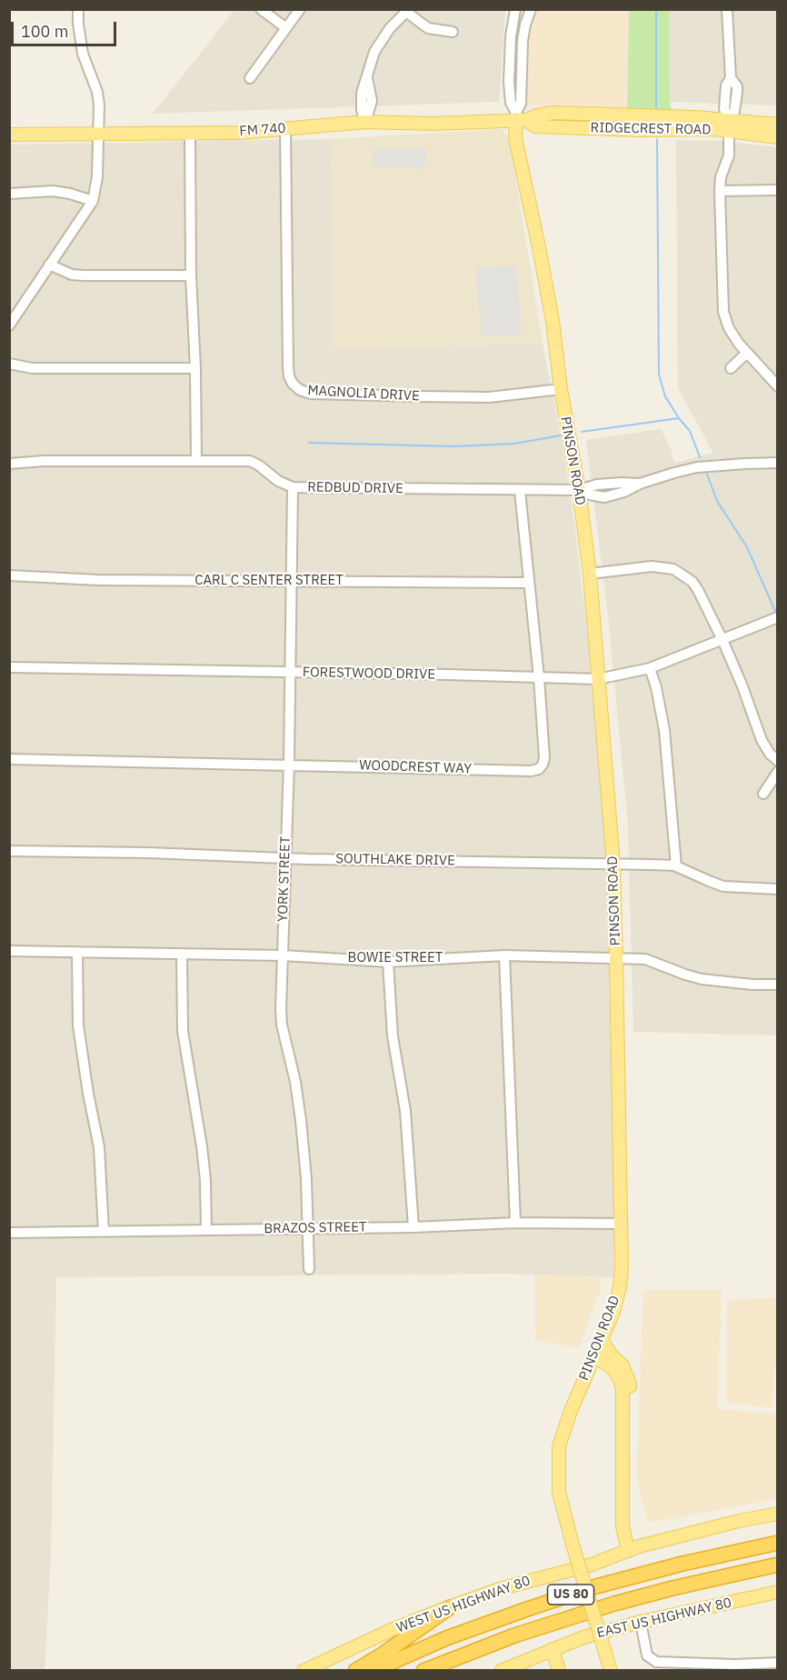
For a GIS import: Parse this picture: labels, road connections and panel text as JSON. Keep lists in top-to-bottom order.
{
  "streets": {
    "highway": ["US 80"],
    "main road": [
      "RIDGECREST ROAD",
      "FM 740",
      "PINSON ROAD",
      "WEST US HIGHWAY 80",
      "EAST US HIGHWAY 80"
    ],
    "street": [
      "MAGNOLIA DRIVE",
      "REDBUD DRIVE",
      "CARL C SENTER STREET",
      "FORESTWOOD DRIVE",
      "WOODCREST WAY",
      "SOUTHLAKE DRIVE",
      "YORK STREET",
      "BOWIE STREET",
      "BRAZOS STREET"
    ]
  },
  "crossings": [
    ["RIDGECREST ROAD", "FM 740"],
    ["RIDGECREST ROAD", "PINSON ROAD"],
    ["FM 740", "MAGNOLIA DRIVE"],
    ["FM 740", "PINSON ROAD"],
    ["MAGNOLIA DRIVE", "PINSON ROAD"],
    ["PINSON ROAD", "REDBUD DRIVE"],
    ["PINSON ROAD", "FORESTWOOD DRIVE"],
    ["PINSON ROAD", "SOUTHLAKE DRIVE"],
    ["PINSON ROAD", "BOWIE STREET"],
    ["PINSON ROAD", "BRAZOS STREET"],
    ["REDBUD DRIVE", "WOODCREST WAY"],
    ["REDBUD DRIVE", "YORK STREET"],
    ["CARL C SENTER STREET", "WOODCREST WAY"],
    ["CARL C SENTER STREET", "YORK STREET"],
    ["FORESTWOOD DRIVE", "WOODCREST WAY"],
    ["FORESTWOOD DRIVE", "YORK STREET"],
    ["WOODCREST WAY", "YORK STREET"],
    ["SOUTHLAKE DRIVE", "YORK STREET"],
    ["YORK STREET", "BOWIE STREET"],
    ["YORK STREET", "BRAZOS STREET"]
  ],
  "scale_bar": "100 m"
}
